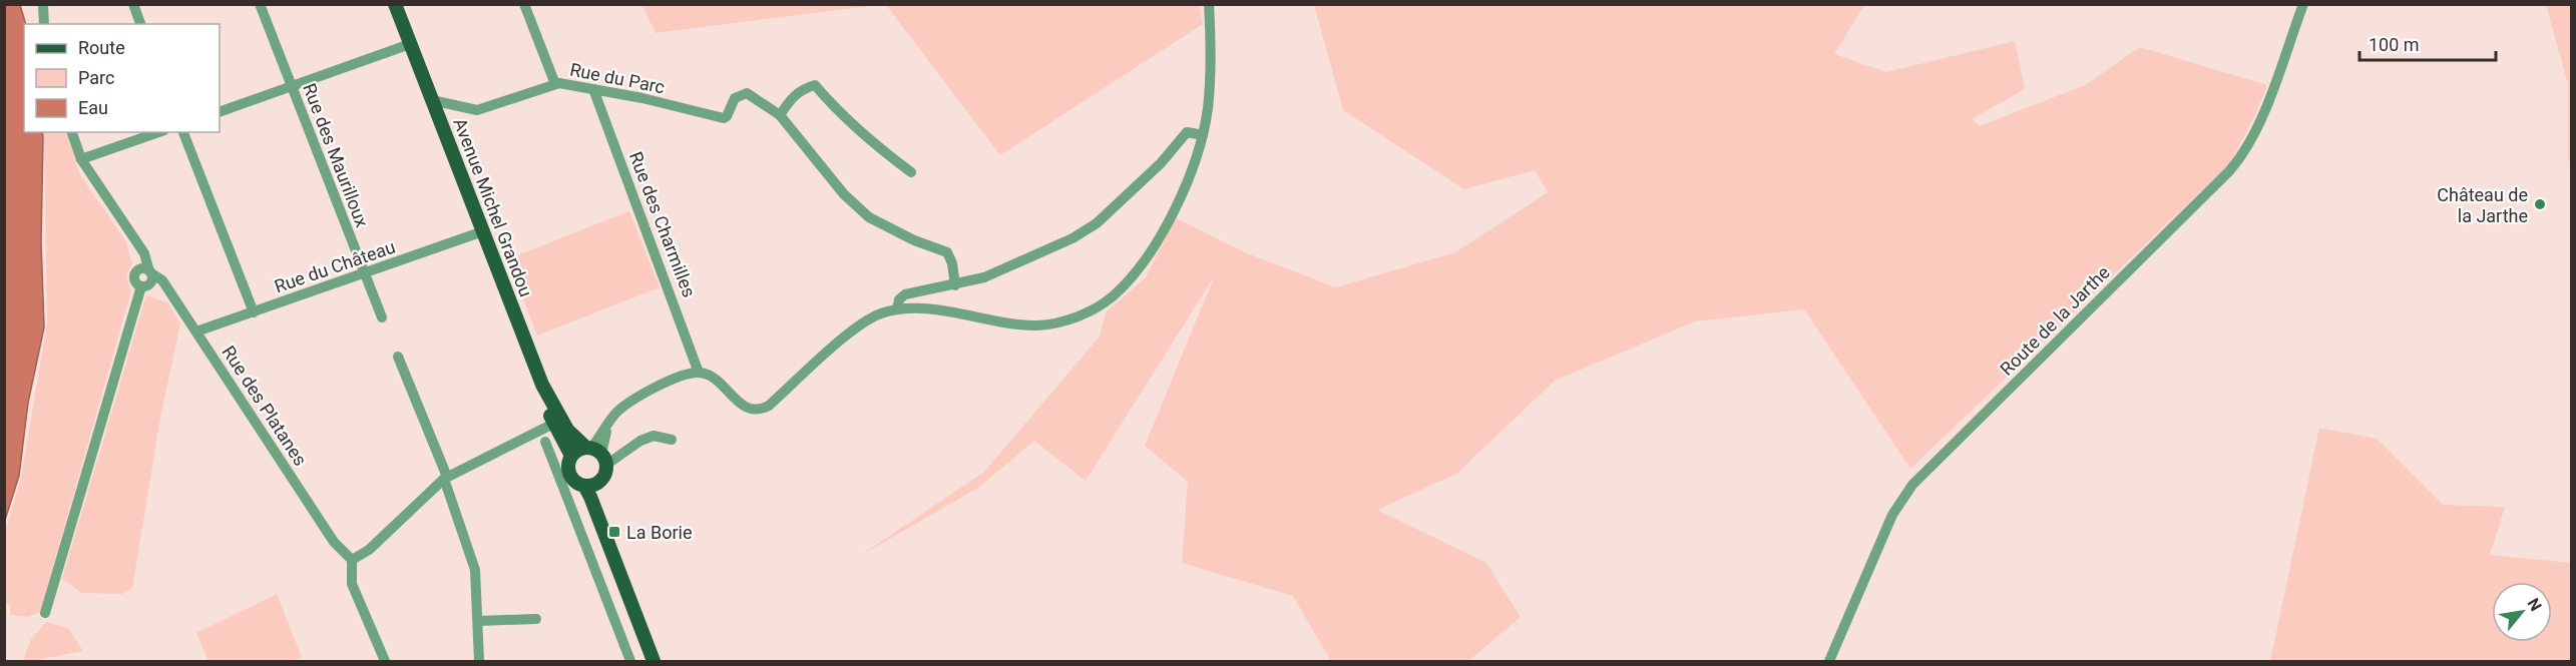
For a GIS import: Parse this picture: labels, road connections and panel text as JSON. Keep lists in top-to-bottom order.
{
  "streets": {
    "main road": ["Avenue Michel Grandou"],
    "street": [
      "Rue du Parc",
      "Rue des Maurilloux",
      "Rue des Charmilles",
      "Rue du Château",
      "Route de la Jarthe",
      "Rue des Platanes"
    ]
  },
  "crossings": [
    ["Rue du Parc", "Avenue Michel Grandou"],
    ["Rue du Parc", "Rue des Charmilles"],
    ["Rue des Maurilloux", "Rue du Château"],
    ["Avenue Michel Grandou", "Rue du Château"],
    ["Rue du Château", "Rue des Platanes"]
  ],
  "places": {
    "other": ["Château de la Jarthe"],
    "transit": ["La Borie"]
  },
  "legend": ["Route", "Parc", "Eau"],
  "scale_bar": "100 m",
  "north": "top right"
}
